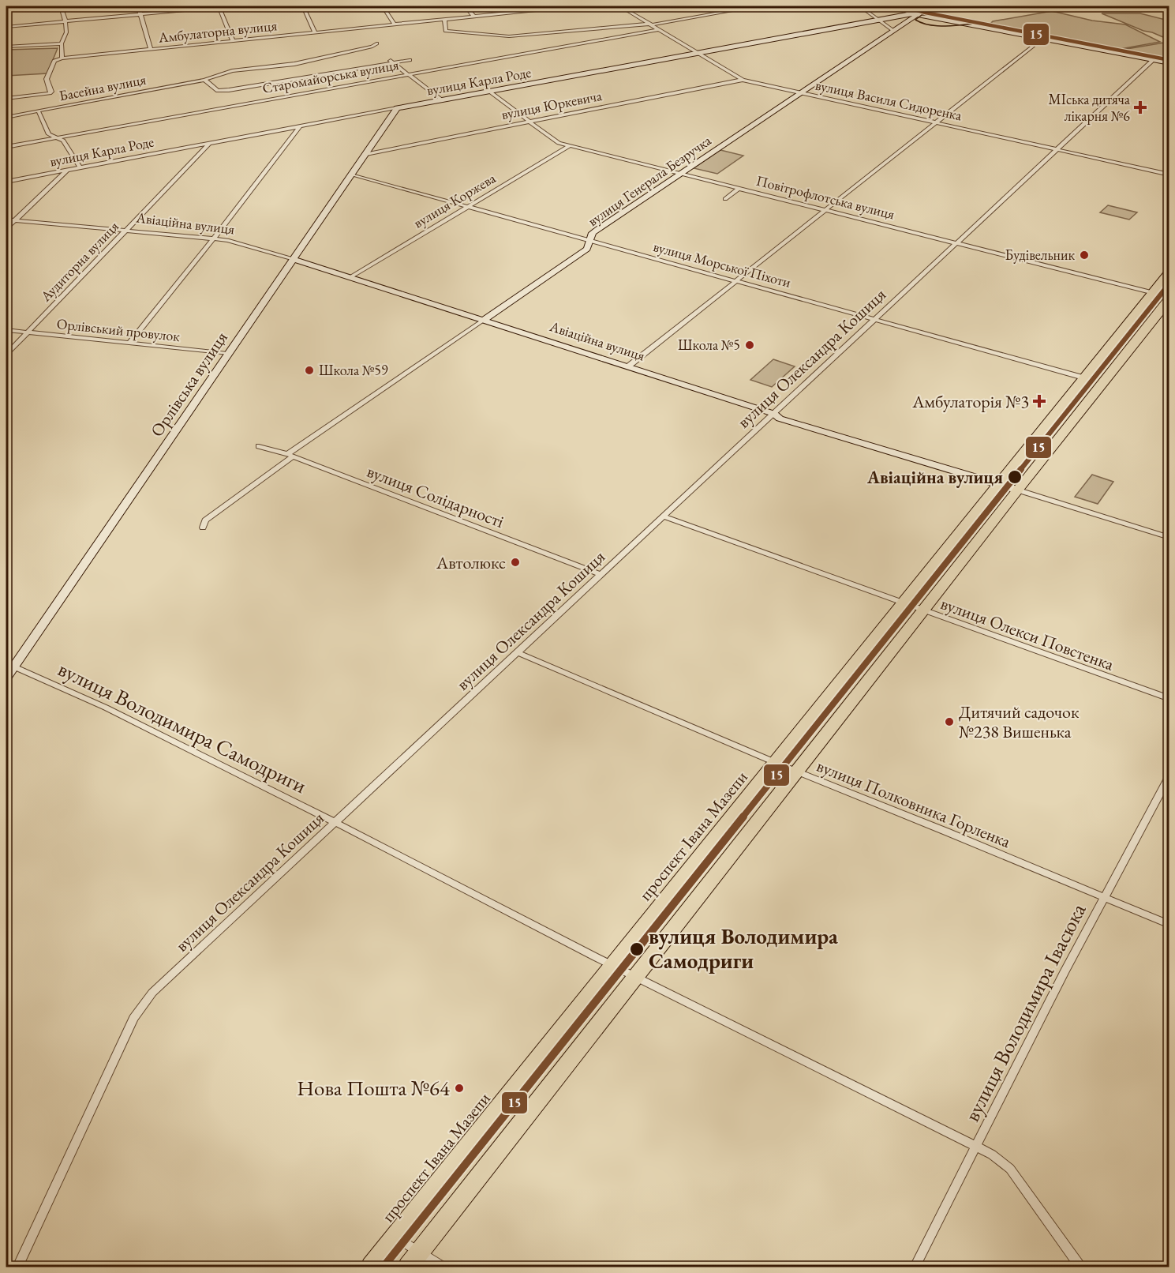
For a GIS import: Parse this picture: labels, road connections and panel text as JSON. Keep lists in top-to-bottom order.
{
  "streets": {
    "highway": ["проспект Івана Мазепи"],
    "street": [
      "Амбулаторна вулиця",
      "Старомайорська вулиця",
      "вулиця Карла Роде",
      "Басейна вулиця",
      "вулиця Василя Сидоренка",
      "вулиця Юркевича",
      "вулиця Генерала Безручка",
      "Повітрофлотська вулиця",
      "вулиця Коржева",
      "Авіаційна вулиця",
      "Аудиторна вулиця",
      "вулиця Морської Піхоти",
      "Орлівський провулок",
      "вулиця Олександра Кошиця",
      "Орлівська вулиця",
      "вулиця Солідарності",
      "вулиця Олекси Повстенка",
      "вулиця Володимира Самодриги",
      "вулиця Полковника Горленка",
      "вулиця Володимира Івасюка"
    ]
  },
  "crossings": [
    ["Старомайорська вулиця", "вулиця Василя Сидоренка"],
    ["вулиця Карла Роде", "вулиця Василя Сидоренка"],
    ["вулиця Карла Роде", "вулиця Генерала Безручка"],
    ["вулиця Карла Роде", "Повітрофлотська вулиця"],
    ["вулиця Карла Роде", "Аудиторна вулиця"],
    ["вулиця Карла Роде", "Орлівська вулиця"],
    ["вулиця Василя Сидоренка", "вулиця Юркевича"],
    ["вулиця Василя Сидоренка", "вулиця Генерала Безручка"],
    ["вулиця Василя Сидоренка", "вулиця Олександра Кошиця"],
    ["вулиця Юркевича", "Повітрофлотська вулиця"],
    ["вулиця Юркевича", "Орлівська вулиця"],
    ["вулиця Генерала Безручка", "Повітрофлотська вулиця"],
    ["вулиця Генерала Безручка", "Авіаційна вулиця"],
    ["вулиця Генерала Безручка", "вулиця Морської Піхоти"],
    ["вулиця Генерала Безручка", "вулиця Солідарності"],
    ["Повітрофлотська вулиця", "вулиця Коржева"],
    ["Повітрофлотська вулиця", "вулиця Олександра Кошиця"],
    ["Повітрофлотська вулиця", "проспект Івана Мазепи"],
    ["вулиця Коржева", "Авіаційна вулиця"],
    ["вулиця Коржева", "вулиця Морської Піхоти"],
    ["Авіаційна вулиця", "Аудиторна вулиця"],
    ["Авіаційна вулиця", "вулиця Олександра Кошиця"],
    ["Авіаційна вулиця", "Орлівська вулиця"],
    ["Авіаційна вулиця", "проспект Івана Мазепи"],
    ["Аудиторна вулиця", "Орлівський провулок"],
    ["вулиця Морської Піхоти", "вулиця Олександра Кошиця"],
    ["вулиця Морської Піхоти", "Орлівська вулиця"],
    ["вулиця Морської Піхоти", "проспект Івана Мазепи"],
    ["Орлівський провулок", "Орлівська вулиця"],
    ["вулиця Олександра Кошиця", "вулиця Солідарності"],
    ["вулиця Олександра Кошиця", "вулиця Олекси Повстенка"],
    ["вулиця Олександра Кошиця", "вулиця Володимира Самодриги"],
    ["вулиця Олександра Кошиця", "вулиця Полковника Горленка"],
    ["Орлівська вулиця", "вулиця Володимира Самодриги"],
    ["вулиця Олекси Повстенка", "проспект Івана Мазепи"],
    ["вулиця Володимира Самодриги", "проспект Івана Мазепи"],
    ["вулиця Володимира Самодриги", "вулиця Володимира Івасюка"],
    ["вулиця Полковника Горленка", "проспект Івана Мазепи"],
    ["вулиця Полковника Горленка", "вулиця Володимира Івасюка"]
  ],
  "places": {
    "health": ["МІська дитяча лікарня №6", "Амбулаторія №3"],
    "other": [
      "Будівельник",
      "Школа №5",
      "Школа №59",
      "Авіаційна вулиця",
      "Автолюкс",
      "Дитячий садочок №238 Вишенька",
      "вулиця Володимира Самодриги",
      "Нова Пошта №64"
    ]
  },
  "lines": ["transit line 15"]
}
